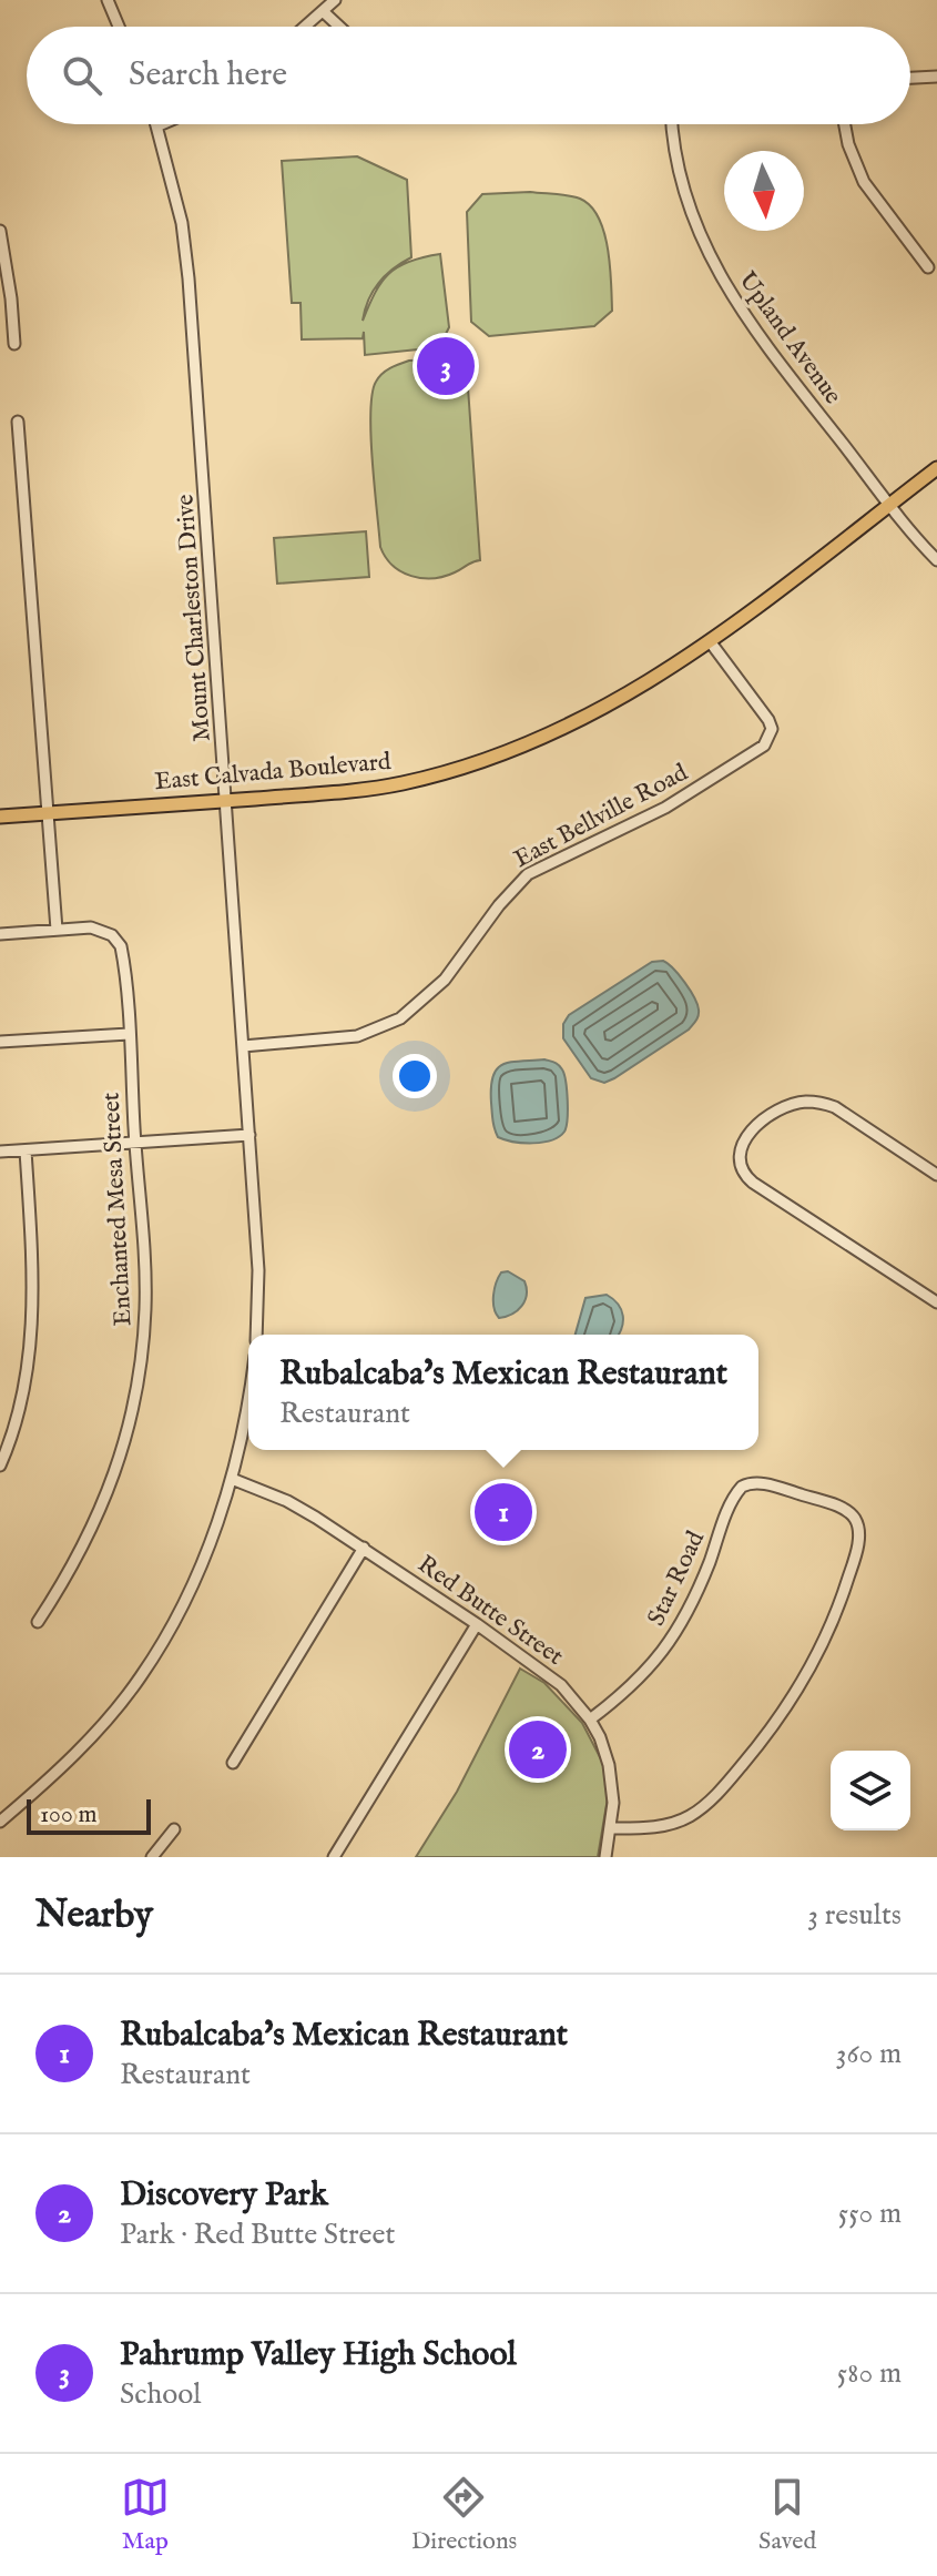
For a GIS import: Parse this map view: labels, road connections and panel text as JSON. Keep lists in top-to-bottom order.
{
  "streets": {
    "main road": ["East Calvada Boulevard"],
    "street": [
      "Upland Avenue",
      "Mount Charleston Drive",
      "East Bellville Road",
      "Enchanted Mesa Street",
      "Star Road",
      "Red Butte Street"
    ]
  },
  "crossings": [
    ["Upland Avenue", "East Calvada Boulevard"],
    ["Mount Charleston Drive", "East Calvada Boulevard"],
    ["Mount Charleston Drive", "East Bellville Road"],
    ["East Calvada Boulevard", "East Bellville Road"],
    ["Star Road", "Red Butte Street"]
  ],
  "scale_bar": "100 m",
  "north": "bottom",
  "page": {
    "search": "Search here",
    "pins": ["3", "1", "2"],
    "popup": ["Rubalcaba's Mexican Restaurant", "Restaurant"],
    "scale": "100 m",
    "heading": ["Nearby", "3 results"],
    "list": [
      {
        "mark": "1",
        "name": "Rubalcaba's Mexican Restaurant",
        "note": "Restaurant",
        "value": "360 m"
      },
      {
        "mark": "2",
        "name": "Discovery Park",
        "note": "Park · Red Butte Street",
        "value": "550 m"
      },
      {
        "mark": "3",
        "name": "Pahrump Valley High School",
        "note": "School",
        "value": "580 m"
      }
    ],
    "nav": ["Map", "Directions", "Saved"]
  }
}
